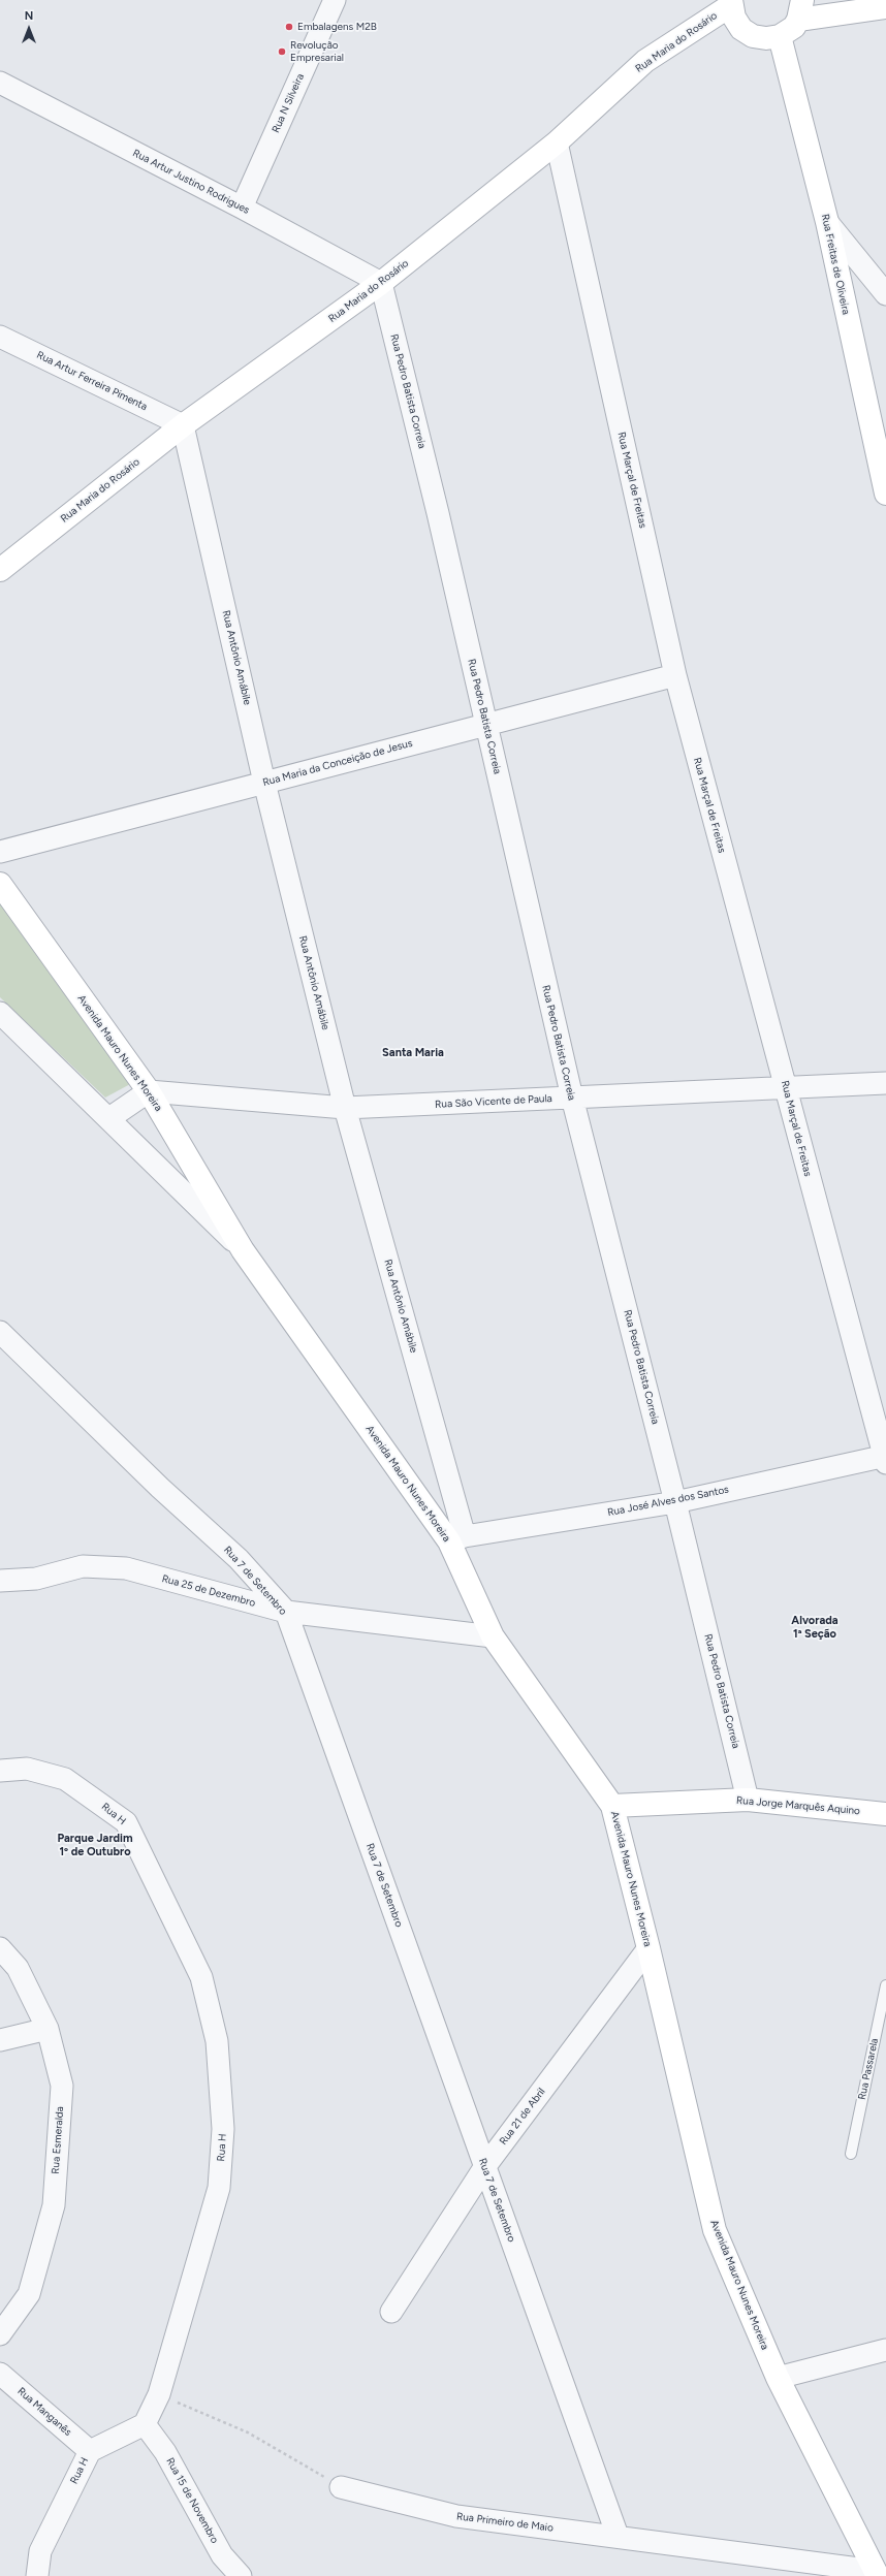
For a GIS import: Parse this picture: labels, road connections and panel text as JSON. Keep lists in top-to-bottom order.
{
  "streets": {
    "street": [
      "Rua Maria do Rosário",
      "Rua N Silveira",
      "Rua Artur Justino Rodrigues",
      "Rua Freitas de Oliveira",
      "Rua Artur Ferreira Pimenta",
      "Rua Pedro Batista Correia",
      "Rua Marçal de Freitas",
      "Rua Antônio Amábile",
      "Rua Maria da Conceição de Jesus",
      "Avenida Mauro Nunes Moreira",
      "Rua São Vicente de Paula",
      "Rua José Alves dos Santos",
      "Rua 7 de Setembro",
      "Rua 25 de Dezembro",
      "Rua Jorge Marquês Aquino",
      "Rua H",
      "Rua 21 de Abril",
      "Rua Esmeralda",
      "Rua Manganês",
      "Rua 15 de Novembro",
      "Rua Primeiro de Maio"
    ],
    "lane": ["Rua Passarela"]
  },
  "crossings": [
    ["Rua Maria do Rosário", "Rua Artur Justino Rodrigues"],
    ["Rua Maria do Rosário", "Rua Artur Ferreira Pimenta"],
    ["Rua Maria do Rosário", "Rua Pedro Batista Correia"],
    ["Rua Maria do Rosário", "Rua Marçal de Freitas"],
    ["Rua Maria do Rosário", "Rua Antônio Amábile"],
    ["Rua N Silveira", "Rua Artur Justino Rodrigues"],
    ["Rua Artur Justino Rodrigues", "Rua Pedro Batista Correia"],
    ["Rua Artur Ferreira Pimenta", "Rua Antônio Amábile"],
    ["Rua Pedro Batista Correia", "Rua Maria da Conceição de Jesus"],
    ["Rua Pedro Batista Correia", "Rua São Vicente de Paula"],
    ["Rua Pedro Batista Correia", "Rua José Alves dos Santos"],
    ["Rua Pedro Batista Correia", "Rua Jorge Marquês Aquino"],
    ["Rua Marçal de Freitas", "Rua Maria da Conceição de Jesus"],
    ["Rua Marçal de Freitas", "Rua São Vicente de Paula"],
    ["Rua Marçal de Freitas", "Rua José Alves dos Santos"],
    ["Rua Antônio Amábile", "Rua Maria da Conceição de Jesus"],
    ["Rua Antônio Amábile", "Avenida Mauro Nunes Moreira"],
    ["Rua Antônio Amábile", "Rua São Vicente de Paula"],
    ["Rua Antônio Amábile", "Rua José Alves dos Santos"],
    ["Avenida Mauro Nunes Moreira", "Rua São Vicente de Paula"],
    ["Avenida Mauro Nunes Moreira", "Rua José Alves dos Santos"],
    ["Avenida Mauro Nunes Moreira", "Rua 25 de Dezembro"],
    ["Avenida Mauro Nunes Moreira", "Rua Jorge Marquês Aquino"],
    ["Avenida Mauro Nunes Moreira", "Rua 21 de Abril"],
    ["Avenida Mauro Nunes Moreira", "Rua Primeiro de Maio"],
    ["Rua 7 de Setembro", "Rua 25 de Dezembro"],
    ["Rua 7 de Setembro", "Rua 21 de Abril"],
    ["Rua 7 de Setembro", "Rua Primeiro de Maio"],
    ["Rua H", "Rua Manganês"],
    ["Rua H", "Rua 15 de Novembro"]
  ],
  "districts": ["Santa Maria", "Alvorada 1ª Seção", "Parque Jardim 1º de Outubro"],
  "places": ["Embalagens M2B", "Revolução Empresarial"],
  "north": "top"
}
